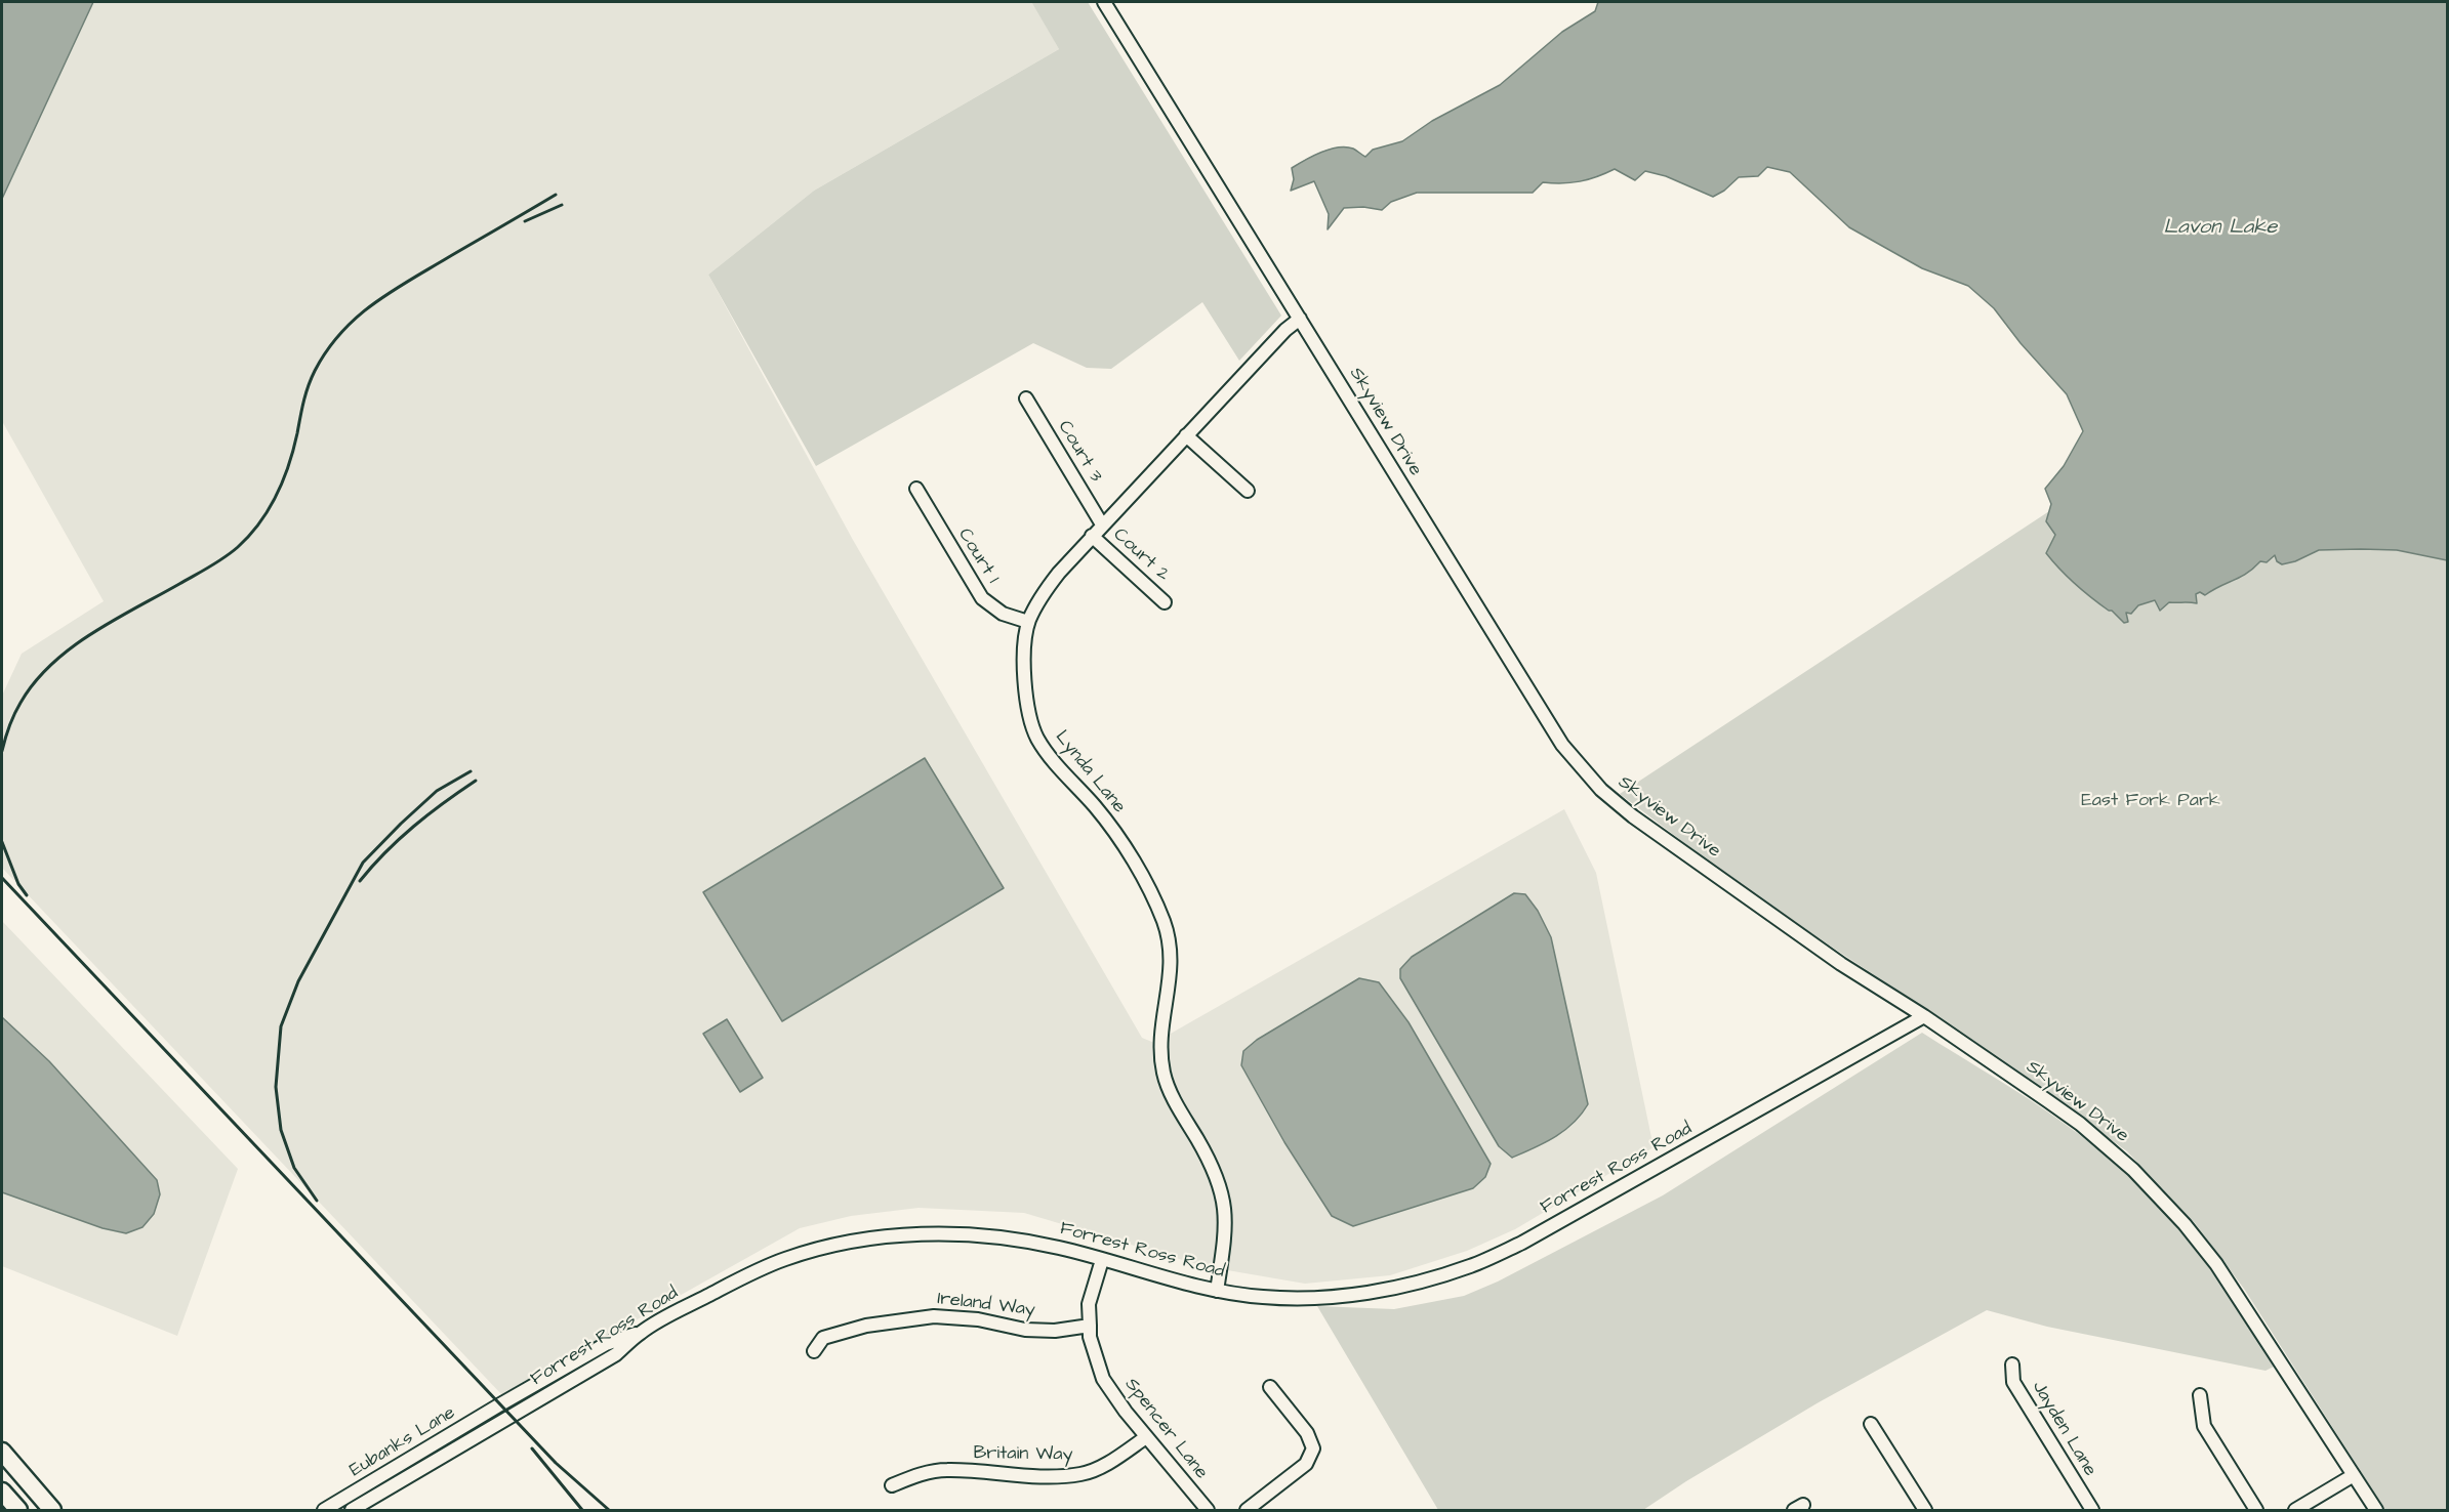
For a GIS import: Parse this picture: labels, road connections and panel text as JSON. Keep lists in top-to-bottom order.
{
  "streets": {
    "street": [
      "Skyview Drive",
      "Court 3",
      "Court 2",
      "Court 1",
      "Lynda Lane",
      "Forrest Ross Road",
      "Ireland Way",
      "Spencer Lane",
      "Jayden Lane",
      "Eubanks Lane",
      "Britain Way"
    ]
  },
  "crossings": [
    ["Skyview Drive", "Lynda Lane"],
    ["Skyview Drive", "Forrest Ross Road"],
    ["Court 3", "Lynda Lane"],
    ["Court 2", "Lynda Lane"],
    ["Court 1", "Lynda Lane"],
    ["Lynda Lane", "Forrest Ross Road"],
    ["Forrest Ross Road", "Spencer Lane"],
    ["Forrest Ross Road", "Eubanks Lane"],
    ["Ireland Way", "Spencer Lane"],
    ["Spencer Lane", "Britain Way"]
  ],
  "water": ["Lavon Lake"],
  "parks": ["East Fork Park"]
}
